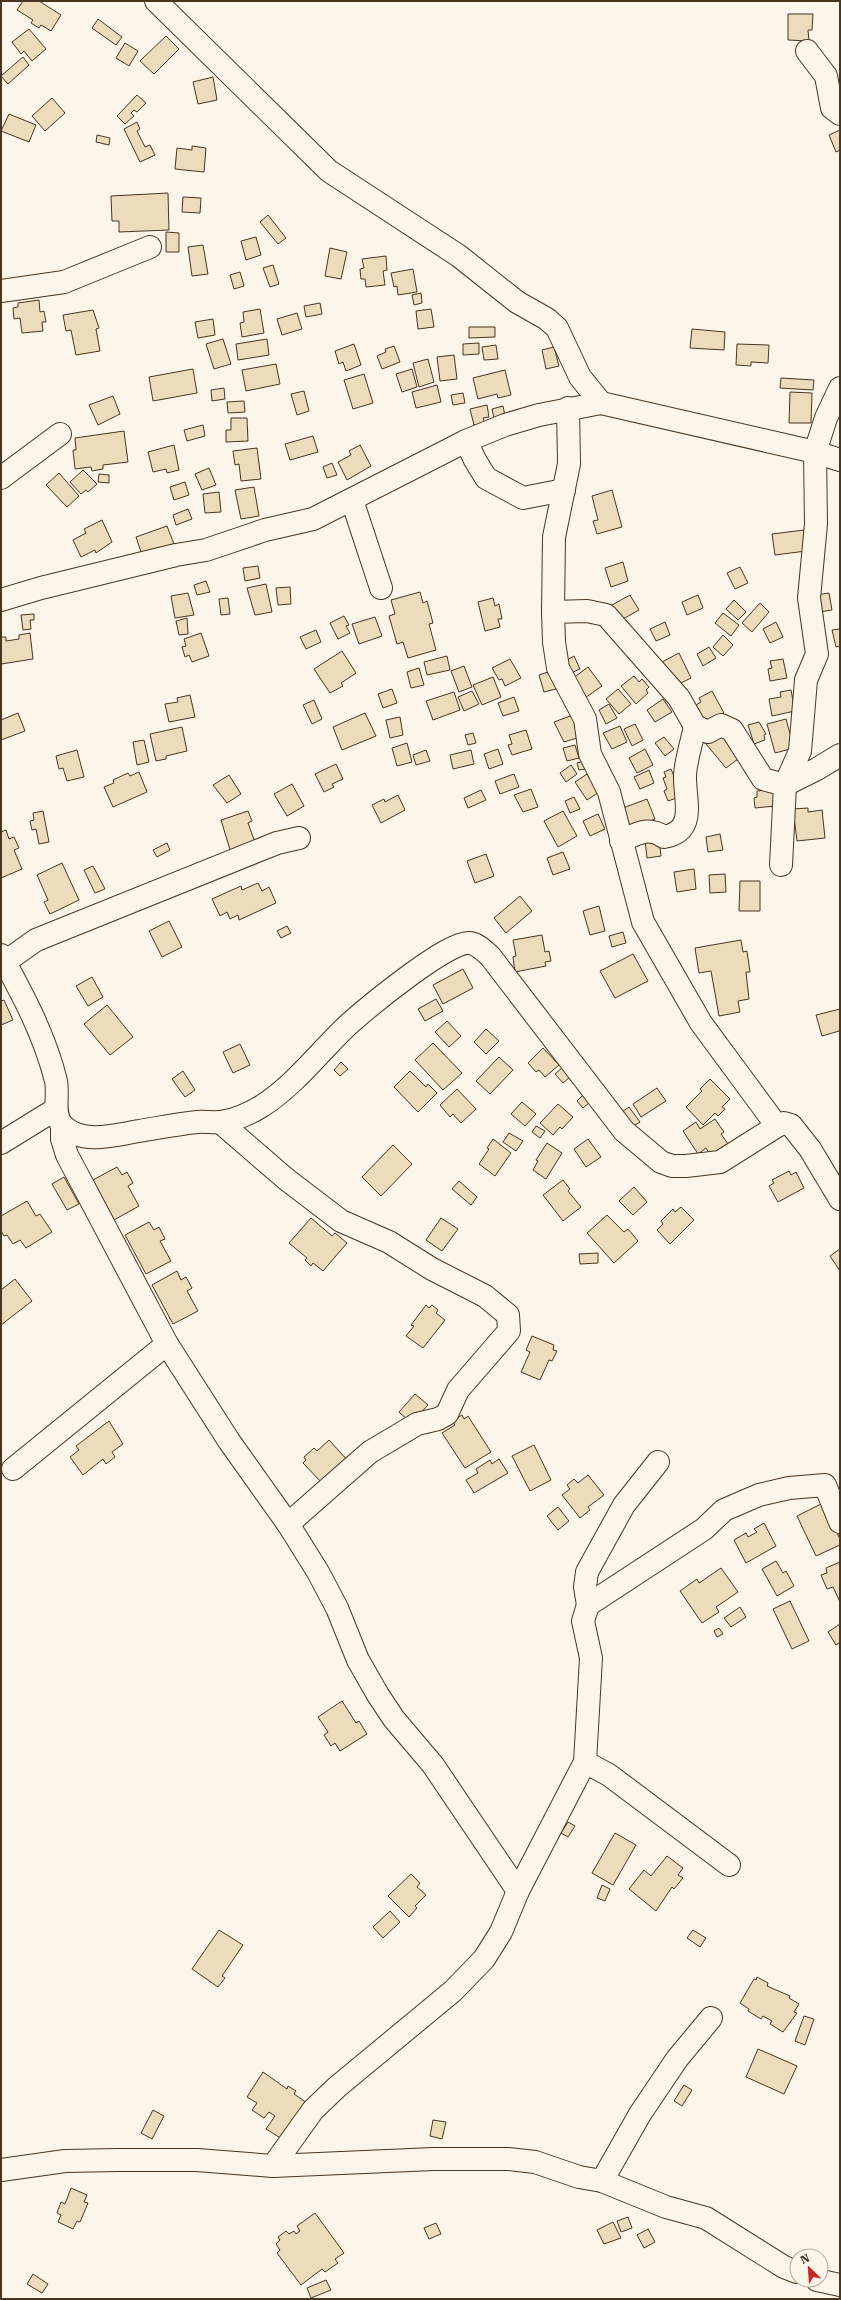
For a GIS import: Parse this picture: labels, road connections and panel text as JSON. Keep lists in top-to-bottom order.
{
  "north": "top left"
}
